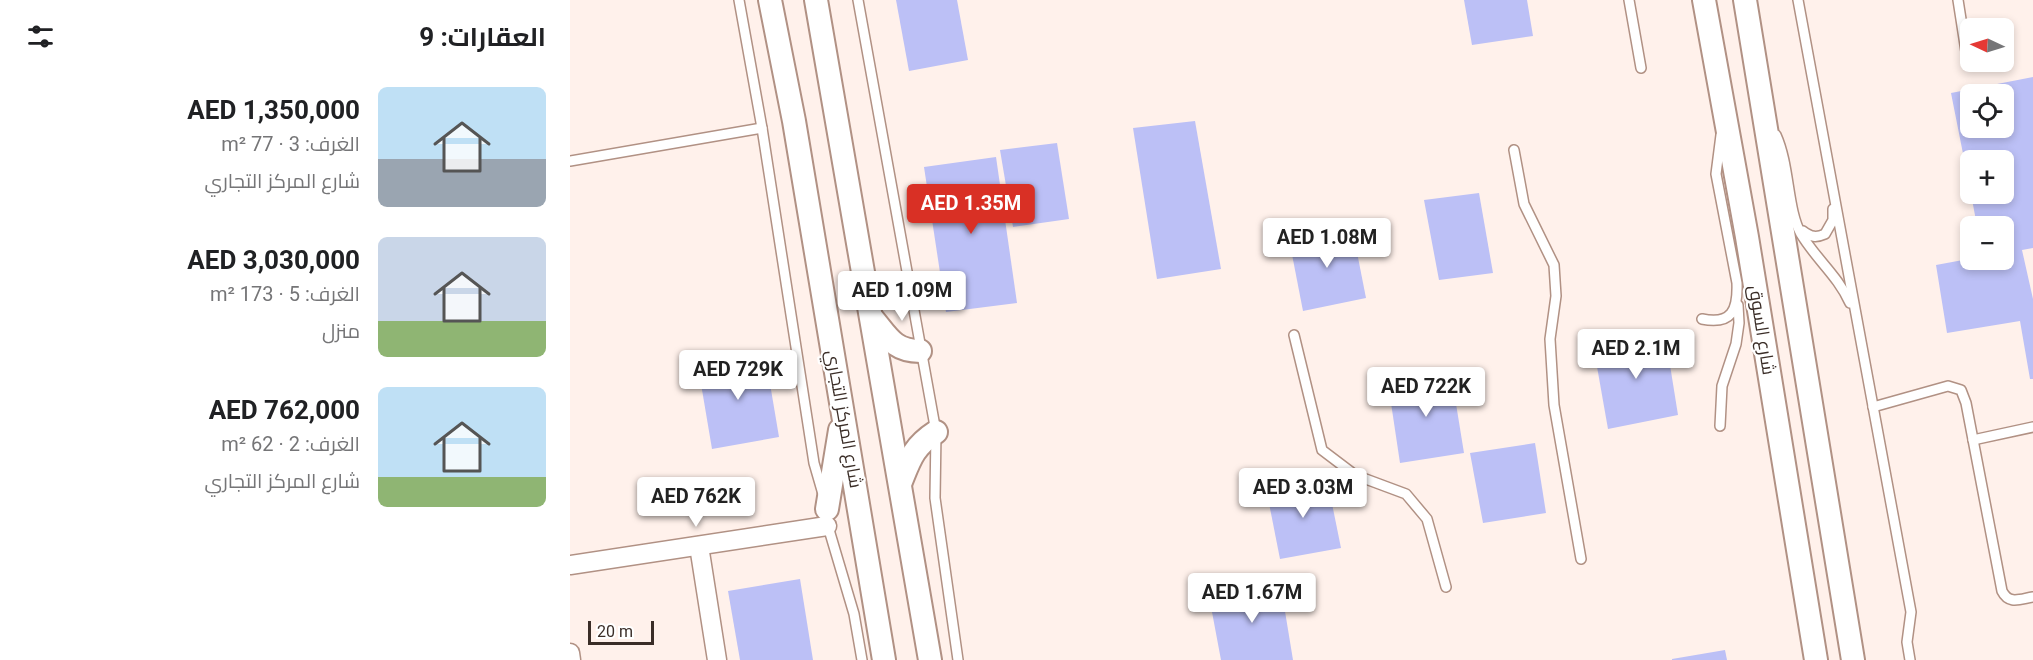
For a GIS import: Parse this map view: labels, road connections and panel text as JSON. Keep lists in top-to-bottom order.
{
  "streets": {
    "street": ["شارع السوق", "شارع المركز التجاري"]
  },
  "scale_bar": "20 m",
  "north": "left",
  "page": {
    "heading": "العقارات: 9",
    "map_buttons": ["+", "−"],
    "list": [
      {
        "name": "AED 1,350,000",
        "note": "الغرف: 3 · 77 m² · شارع المركز التجاري"
      },
      {
        "name": "AED 3,030,000",
        "note": "الغرف: 5 · 173 m² · منزل"
      },
      {
        "name": "AED 762,000",
        "note": "الغرف: 2 · 62 m² · شارع المركز التجاري"
      }
    ],
    "price": [
      "AED 1.35M",
      "AED 1.08M",
      "AED 1.09M",
      "AED 2.1M",
      "AED 729K",
      "AED 722K",
      "AED 3.03M",
      "AED 762K",
      "AED 1.67M"
    ],
    "scale": "20 m"
  }
}
